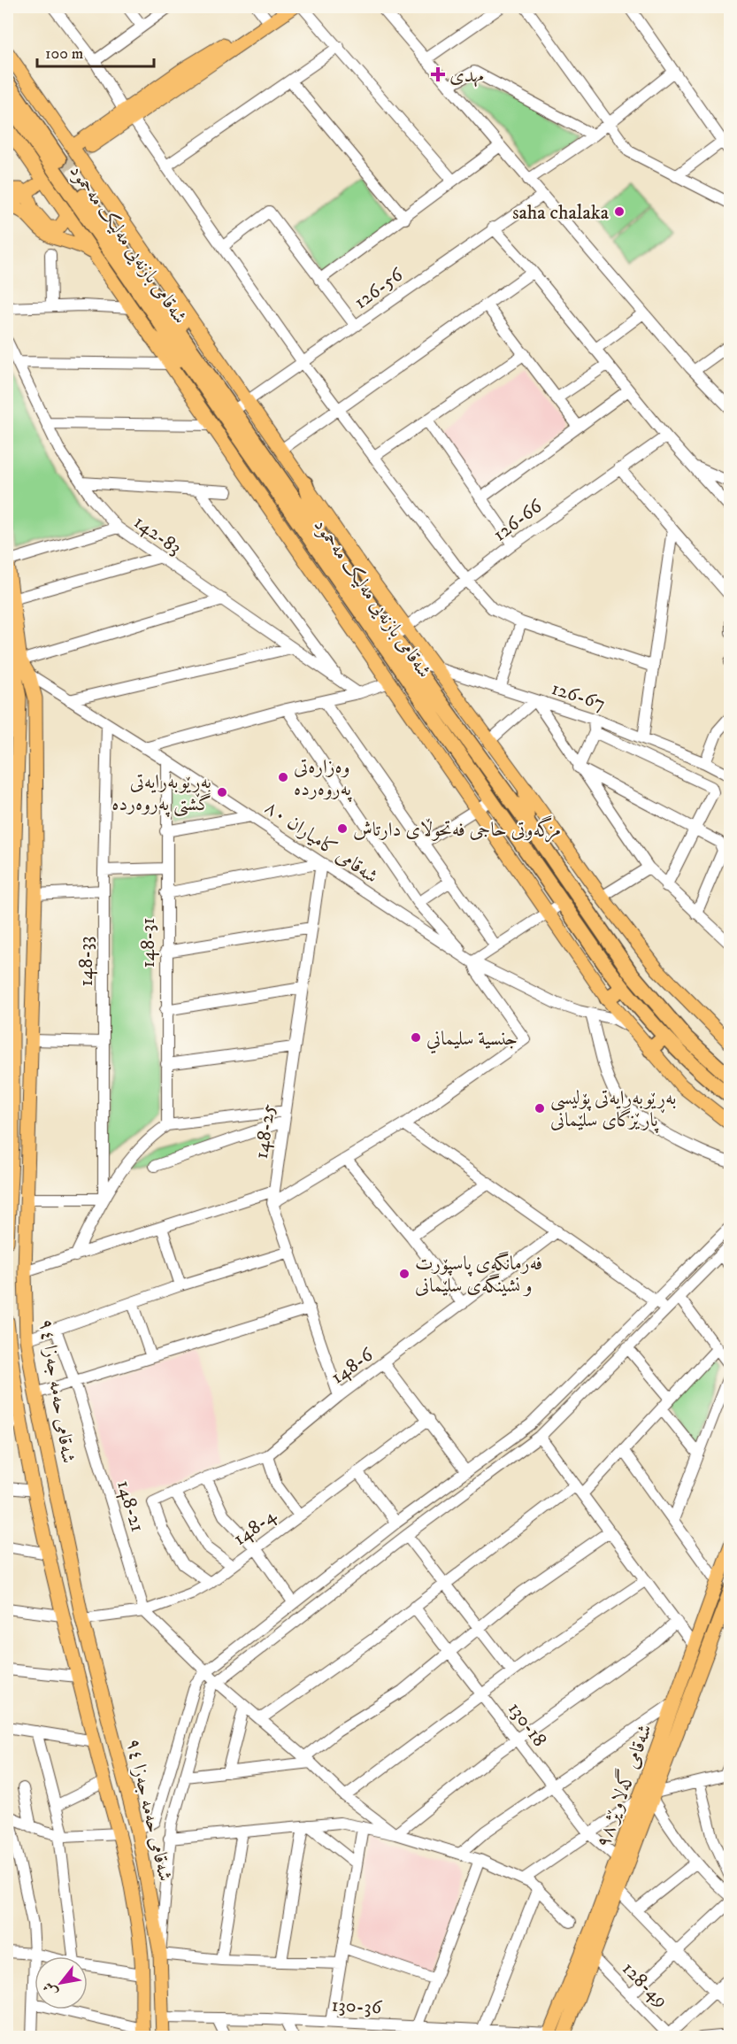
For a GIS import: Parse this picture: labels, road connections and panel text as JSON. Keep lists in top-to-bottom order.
{
  "streets": {
    "highway": ["شەقامی بازنەیی مەلیک مەحمود"],
    "main road": ["شەقامی حەمە جەزا ٩٤", "شەقامی گەلاوێژ ٩٨"],
    "street": [
      "126-56",
      "126-66",
      "142-83",
      "126-67",
      "شەقامی کامیاران ٨٠",
      "148-31",
      "148-33",
      "148-25",
      "148-6",
      "148-21",
      "148-4",
      "130-18",
      "128-49",
      "130-36"
    ]
  },
  "crossings": [
    ["شەقامی بازنەیی مەلیک مەحمود", "126-56"],
    ["شەقامی بازنەیی مەلیک مەحمود", "126-66"],
    ["شەقامی بازنەیی مەلیک مەحمود", "126-67"],
    ["شەقامی کامیاران ٨٠", "148-31"],
    ["شەقامی کامیاران ٨٠", "148-33"],
    ["شەقامی کامیاران ٨٠", "148-25"],
    ["شەقامی کامیاران ٨٠", "شەقامی حەمە جەزا ٩٤"],
    ["148-25", "148-6"],
    ["148-6", "148-4"],
    ["شەقامی حەمە جەزا ٩٤", "148-4"],
    ["شەقامی حەمە جەزا ٩٤", "130-36"],
    ["148-21", "148-4"],
    ["130-18", "شەقامی گەلاوێژ ٩٨"],
    ["شەقامی گەلاوێژ ٩٨", "128-49"],
    ["شەقامی گەلاوێژ ٩٨", "130-36"]
  ],
  "places": {
    "health": ["مهدی"],
    "other": [
      "saha chalaka",
      "وەزارەتی پەروەردە",
      "بەڕێوبەرایەتی گشتی پەروەردە",
      "مزگەوتی حاجی فەتحوڵای دارتاش",
      "جنسية سليماني",
      "بەڕێوبەرایەتی پۆلیسی پارێزگای سلێمانی",
      "فەرمانگەی پاسپۆرت و نشینگەی سلێمانی"
    ]
  },
  "scale_bar": "100 m",
  "north": "bottom left"
}
